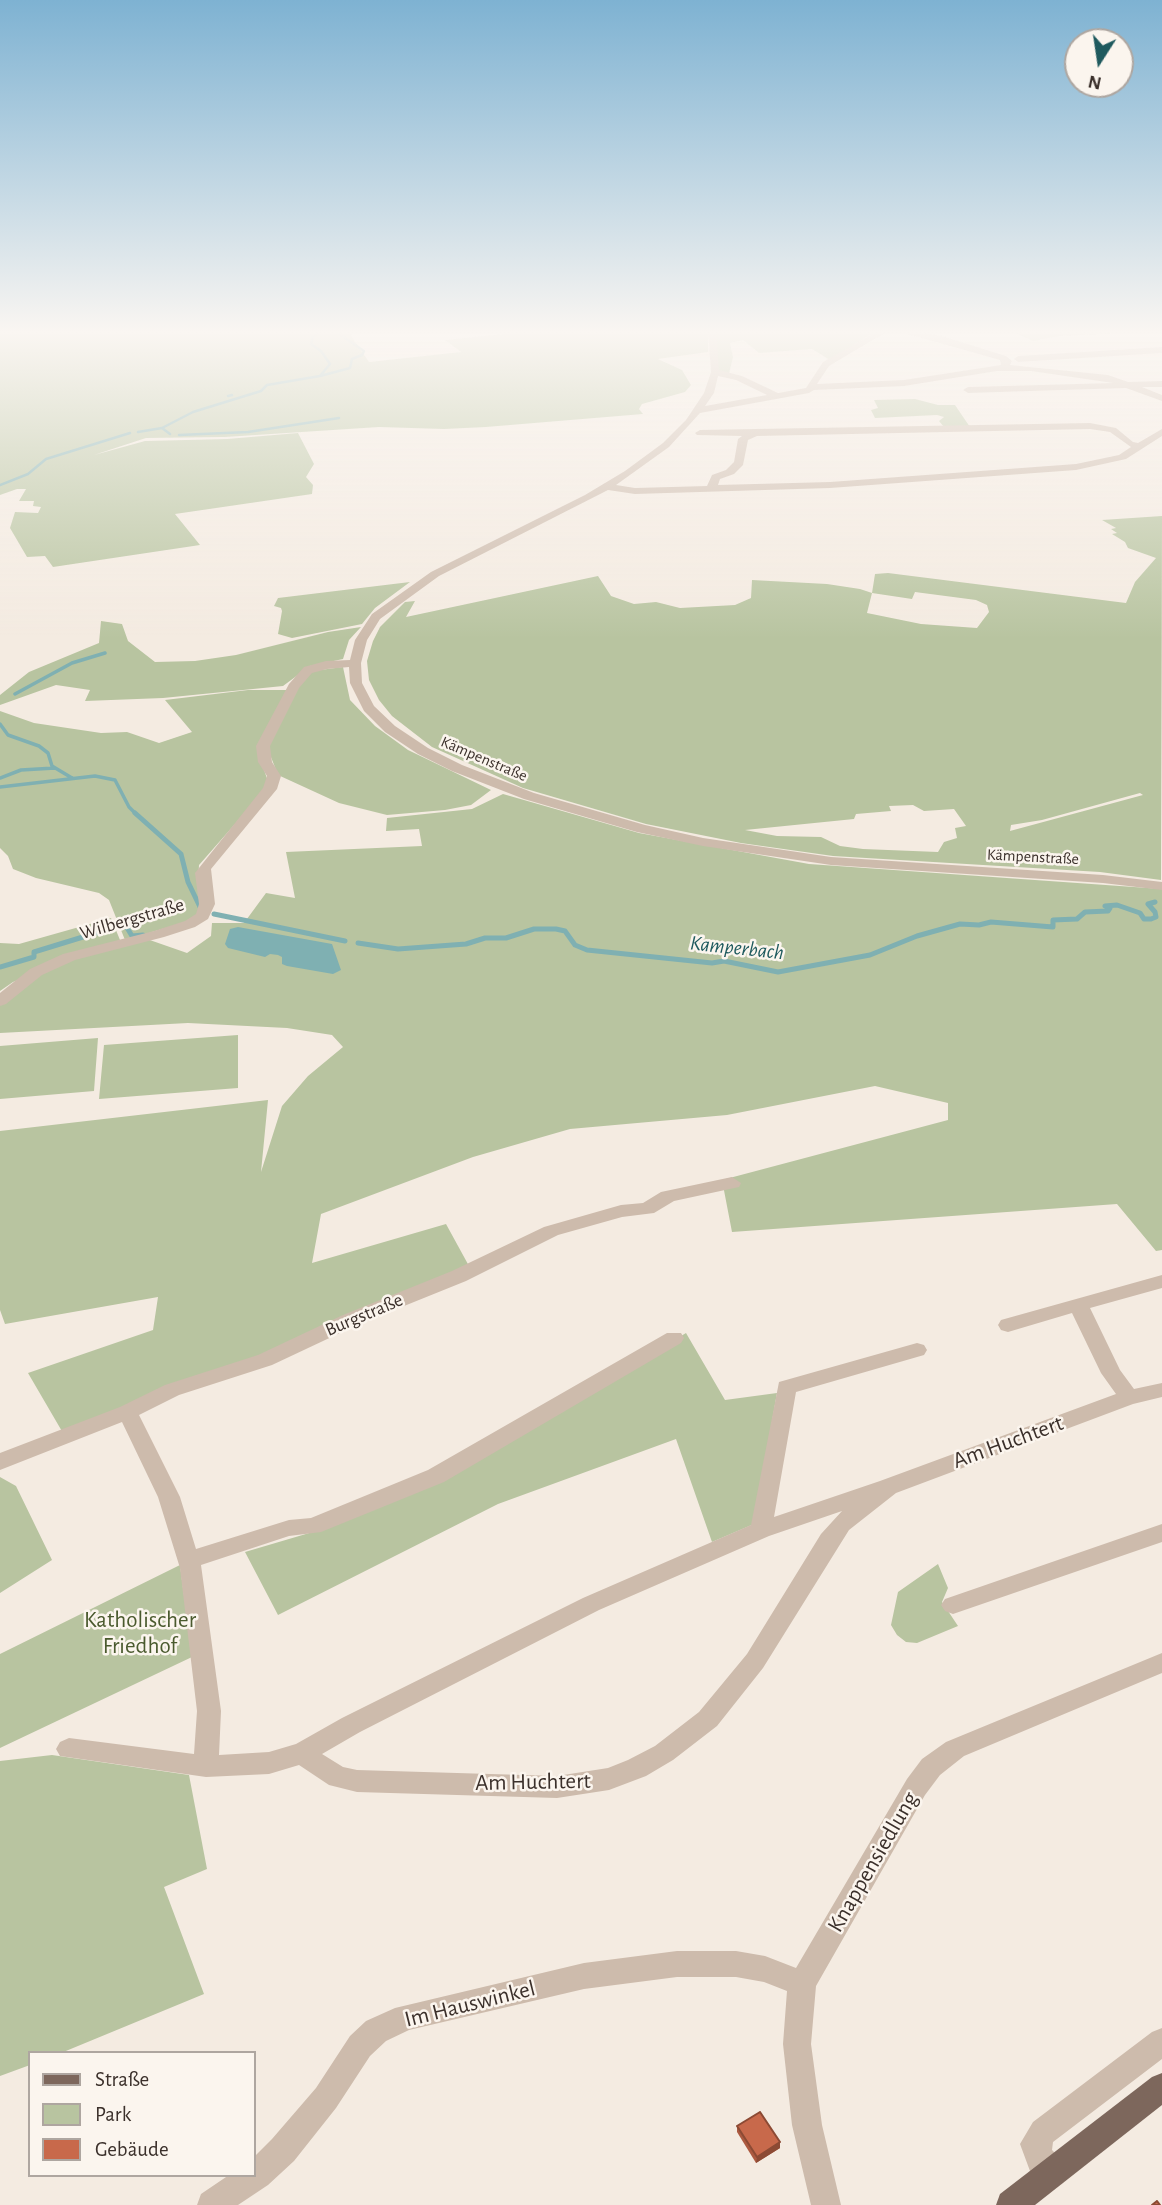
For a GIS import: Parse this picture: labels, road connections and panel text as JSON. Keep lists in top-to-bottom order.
{
  "streets": {
    "street": [
      "Kämpenstraße",
      "Wilbergstraße",
      "Burgstraße",
      "Am Huchtert",
      "Knappensiedlung",
      "Im Hauswinkel"
    ]
  },
  "crossings": [
    ["Kämpenstraße", "Wilbergstraße"],
    ["Knappensiedlung", "Im Hauswinkel"]
  ],
  "water": ["Kamperbach"],
  "parks": ["Katholischer Friedhof"],
  "legend": ["Straße", "Park", "Gebäude"],
  "north": "bottom"
}
